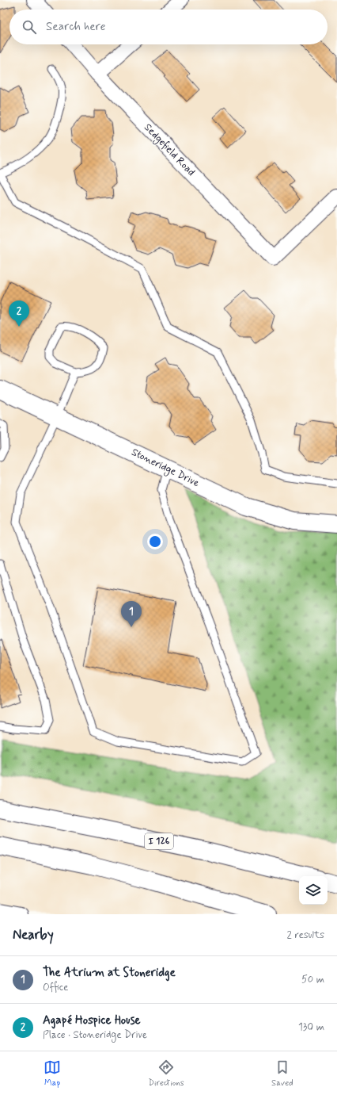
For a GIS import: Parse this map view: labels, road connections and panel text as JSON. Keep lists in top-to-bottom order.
{
  "streets": {
    "main road": ["Stoneridge Drive", "I 126"],
    "street": ["Sedgefield Road"]
  },
  "page": {
    "search": "Search here",
    "pins": ["2", "1"],
    "heading": ["Nearby", "2 results"],
    "list": [
      {
        "mark": "1",
        "name": "The Atrium at Stoneridge",
        "note": "Office",
        "value": "50 m"
      },
      {
        "mark": "2",
        "name": "Agapé Hospice House",
        "note": "Place · Stoneridge Drive",
        "value": "130 m"
      }
    ],
    "nav": ["Map", "Directions", "Saved"]
  }
}
